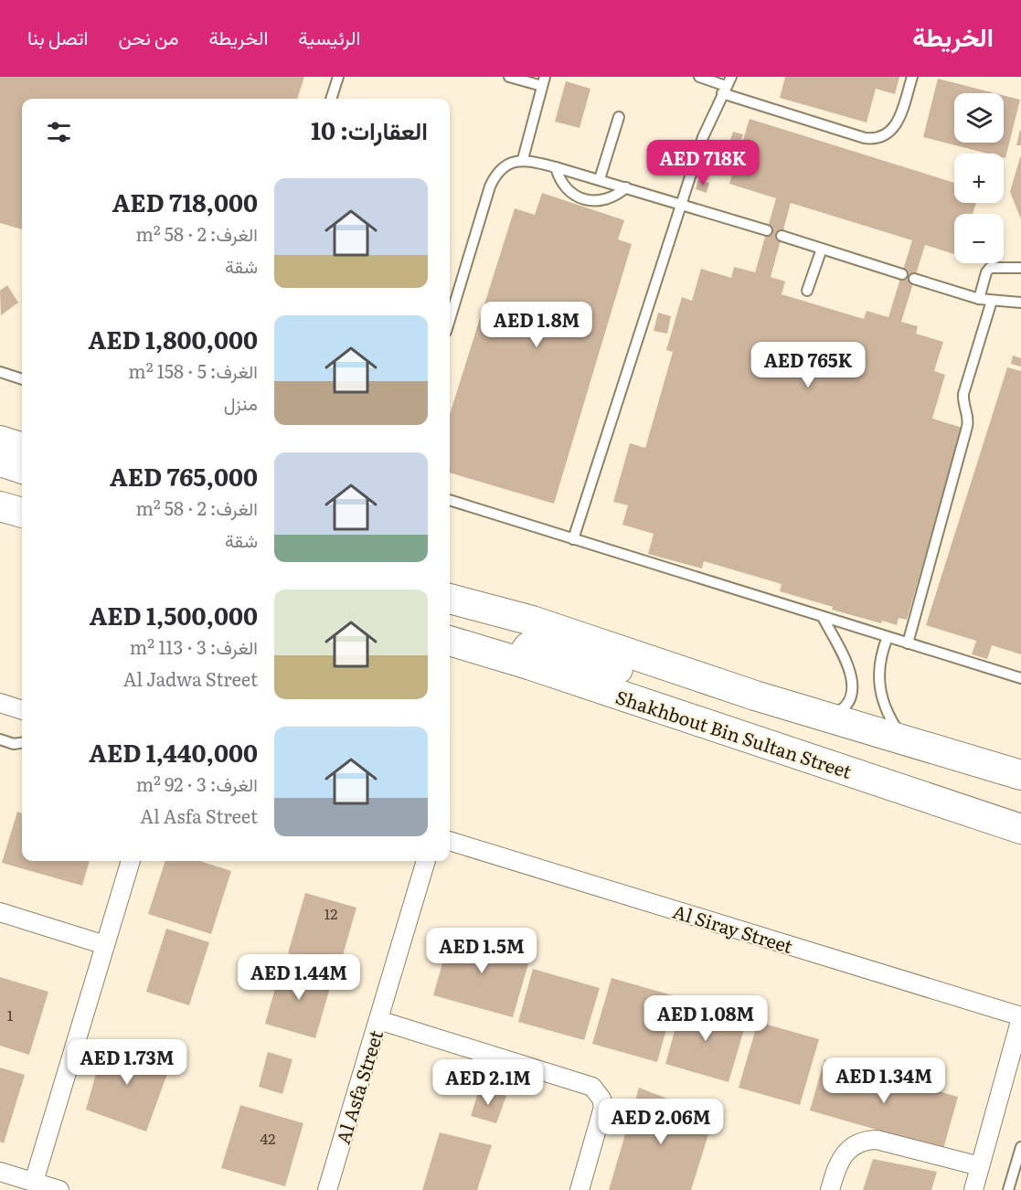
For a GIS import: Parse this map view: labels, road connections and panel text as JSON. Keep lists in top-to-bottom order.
{
  "streets": {
    "main road": ["Shakhbout Bin Sultan Street"],
    "street": ["Al Siray Street", "Al Asfa Street"]
  },
  "house_numbers": ["12", "1", "42"],
  "page": {
    "header": "الخريطة",
    "nav": [
      "الرئيسية",
      "الخريطة",
      "من نحن",
      "اتصل بنا"
    ],
    "map_buttons": ["+", "−"],
    "heading": "العقارات: 10",
    "price": [
      "AED 718K",
      "AED 1.8M",
      "AED 765K",
      "AED 1.5M",
      "AED 1.44M",
      "AED 1.08M",
      "AED 1.73M",
      "AED 1.34M",
      "AED 2.1M",
      "AED 2.06M"
    ],
    "list": [
      {
        "name": "AED 718,000",
        "note": "الغرف: 2 · 58 m² · شقة"
      },
      {
        "name": "AED 1,800,000",
        "note": "الغرف: 5 · 158 m² · منزل"
      },
      {
        "name": "AED 765,000",
        "note": "الغرف: 2 · 58 m² · شقة"
      },
      {
        "name": "AED 1,500,000",
        "note": "الغرف: 3 · 113 m² · Al Jadwa Street"
      },
      {
        "name": "AED 1,440,000",
        "note": "الغرف: 3 · 92 m² · Al Asfa Street"
      }
    ]
  }
}
